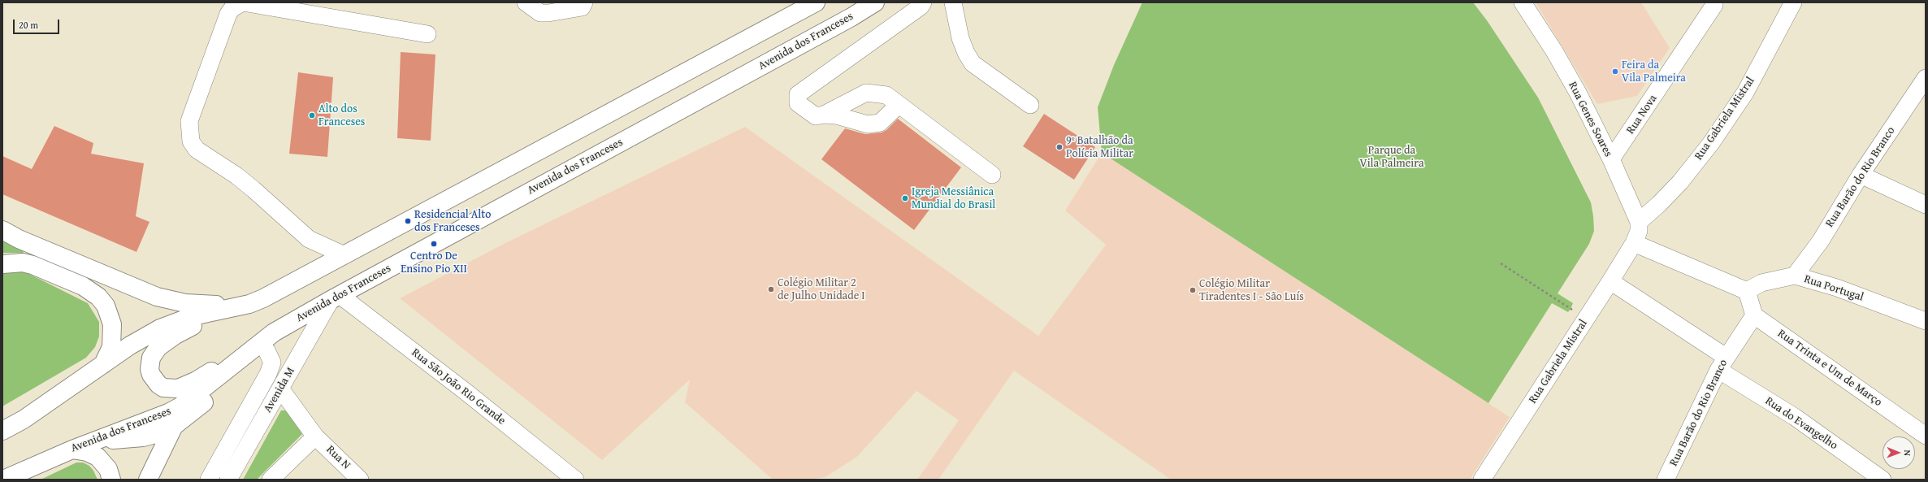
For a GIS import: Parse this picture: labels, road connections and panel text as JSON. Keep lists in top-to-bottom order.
{
  "streets": {
    "main road": ["Avenida dos Franceses"],
    "street": [
      "Rua Nova",
      "Rua Gabriela Mistral",
      "Rua Genes Soares",
      "Rua Barão do Rio Branco",
      "Rua Portugal",
      "Rua Trinta e Um de Março",
      "Rua São João Rio Grande",
      "Avenida M",
      "Rua do Evangelho",
      "Rua N"
    ]
  },
  "crossings": [
    ["Avenida dos Franceses", "Rua São João Rio Grande"],
    ["Avenida dos Franceses", "Avenida M"],
    ["Rua Nova", "Rua Genes Soares"],
    ["Rua Gabriela Mistral", "Rua Genes Soares"],
    ["Rua Gabriela Mistral", "Rua do Evangelho"],
    ["Rua Barão do Rio Branco", "Rua Portugal"],
    ["Rua Barão do Rio Branco", "Rua Trinta e Um de Março"],
    ["Rua Barão do Rio Branco", "Rua do Evangelho"],
    ["Rua São João Rio Grande", "Avenida M"],
    ["Avenida M", "Rua N"]
  ],
  "parks": ["Parque da Vila Palmeira"],
  "places": [
    "Feira da Vila Palmeira",
    "Alto dos Franceses",
    "9º Batalhão da Polícia Militar",
    "Igreja Messiânica Mundial do Brasil",
    "Residencial Alto dos Franceses",
    "Centro De Ensino Pio XII",
    "Colégio Militar 2 de Julho Unidade I",
    "Colégio Militar Tiradentes I - São Luís"
  ],
  "scale_bar": "20 m",
  "north": "right"
}
